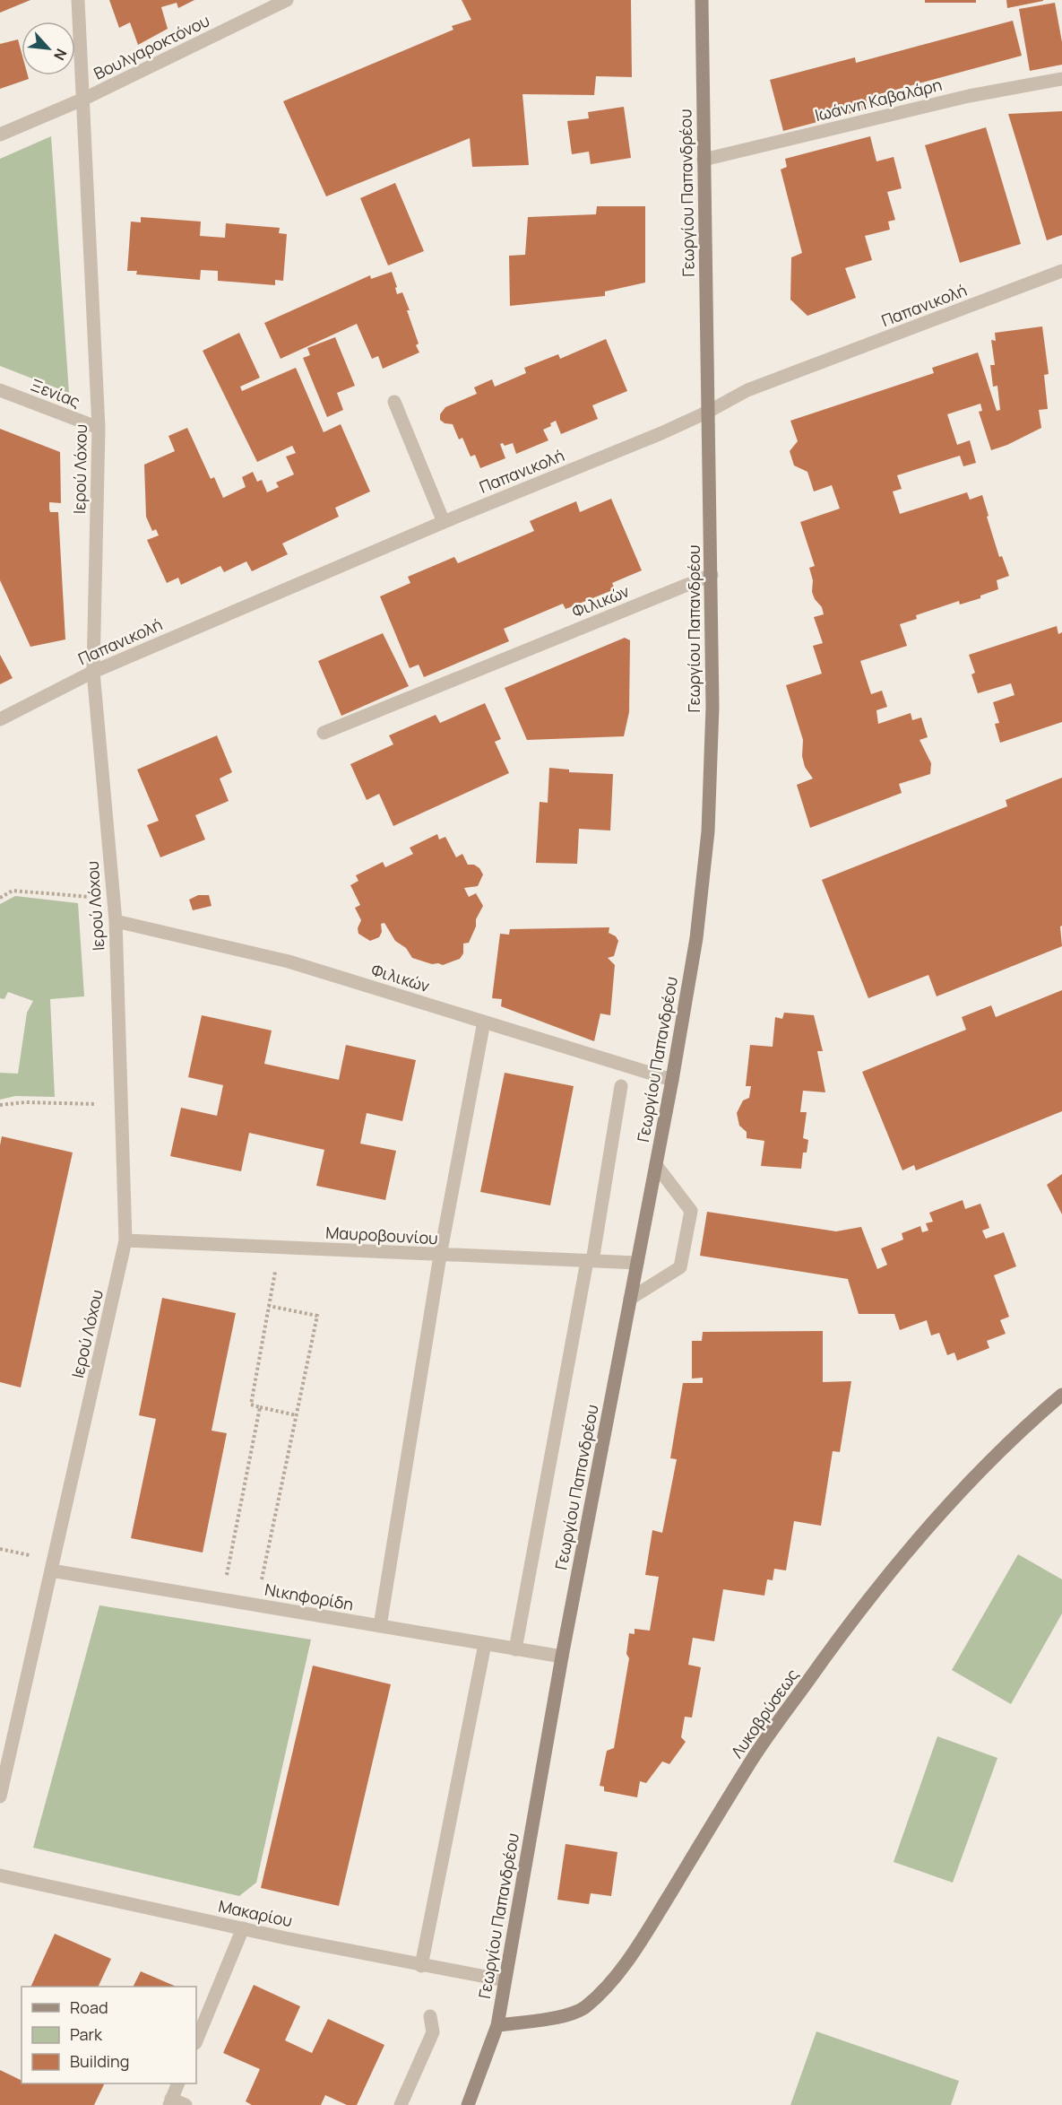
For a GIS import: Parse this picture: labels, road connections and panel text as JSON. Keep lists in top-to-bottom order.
{
  "streets": {
    "main road": ["Γεωργίου Παπανδρέου", "Λυκοβρύσεως"],
    "street": [
      "Βουλγαροκτόνου",
      "Ιωάννη Καβαλάρη",
      "Παπανικολή",
      "Ξενίας",
      "Ιερού Λόχου",
      "Φιλικών",
      "Μαυροβουνίου",
      "Νικηφορίδη",
      "Μακαρίου"
    ]
  },
  "crossings": [
    ["Βουλγαροκτόνου", "Ιερού Λόχου"],
    ["Ιωάννη Καβαλάρη", "Γεωργίου Παπανδρέου"],
    ["Γεωργίου Παπανδρέου", "Παπανικολή"],
    ["Γεωργίου Παπανδρέου", "Φιλικών"],
    ["Γεωργίου Παπανδρέου", "Μαυροβουνίου"],
    ["Γεωργίου Παπανδρέου", "Νικηφορίδη"],
    ["Γεωργίου Παπανδρέου", "Λυκοβρύσεως"],
    ["Γεωργίου Παπανδρέου", "Μακαρίου"],
    ["Παπανικολή", "Ιερού Λόχου"],
    ["Ξενίας", "Ιερού Λόχου"],
    ["Ιερού Λόχου", "Φιλικών"],
    ["Ιερού Λόχου", "Μαυροβουνίου"],
    ["Ιερού Λόχου", "Νικηφορίδη"]
  ],
  "legend": ["Road", "Park", "Building"],
  "north": "bottom right"
}
